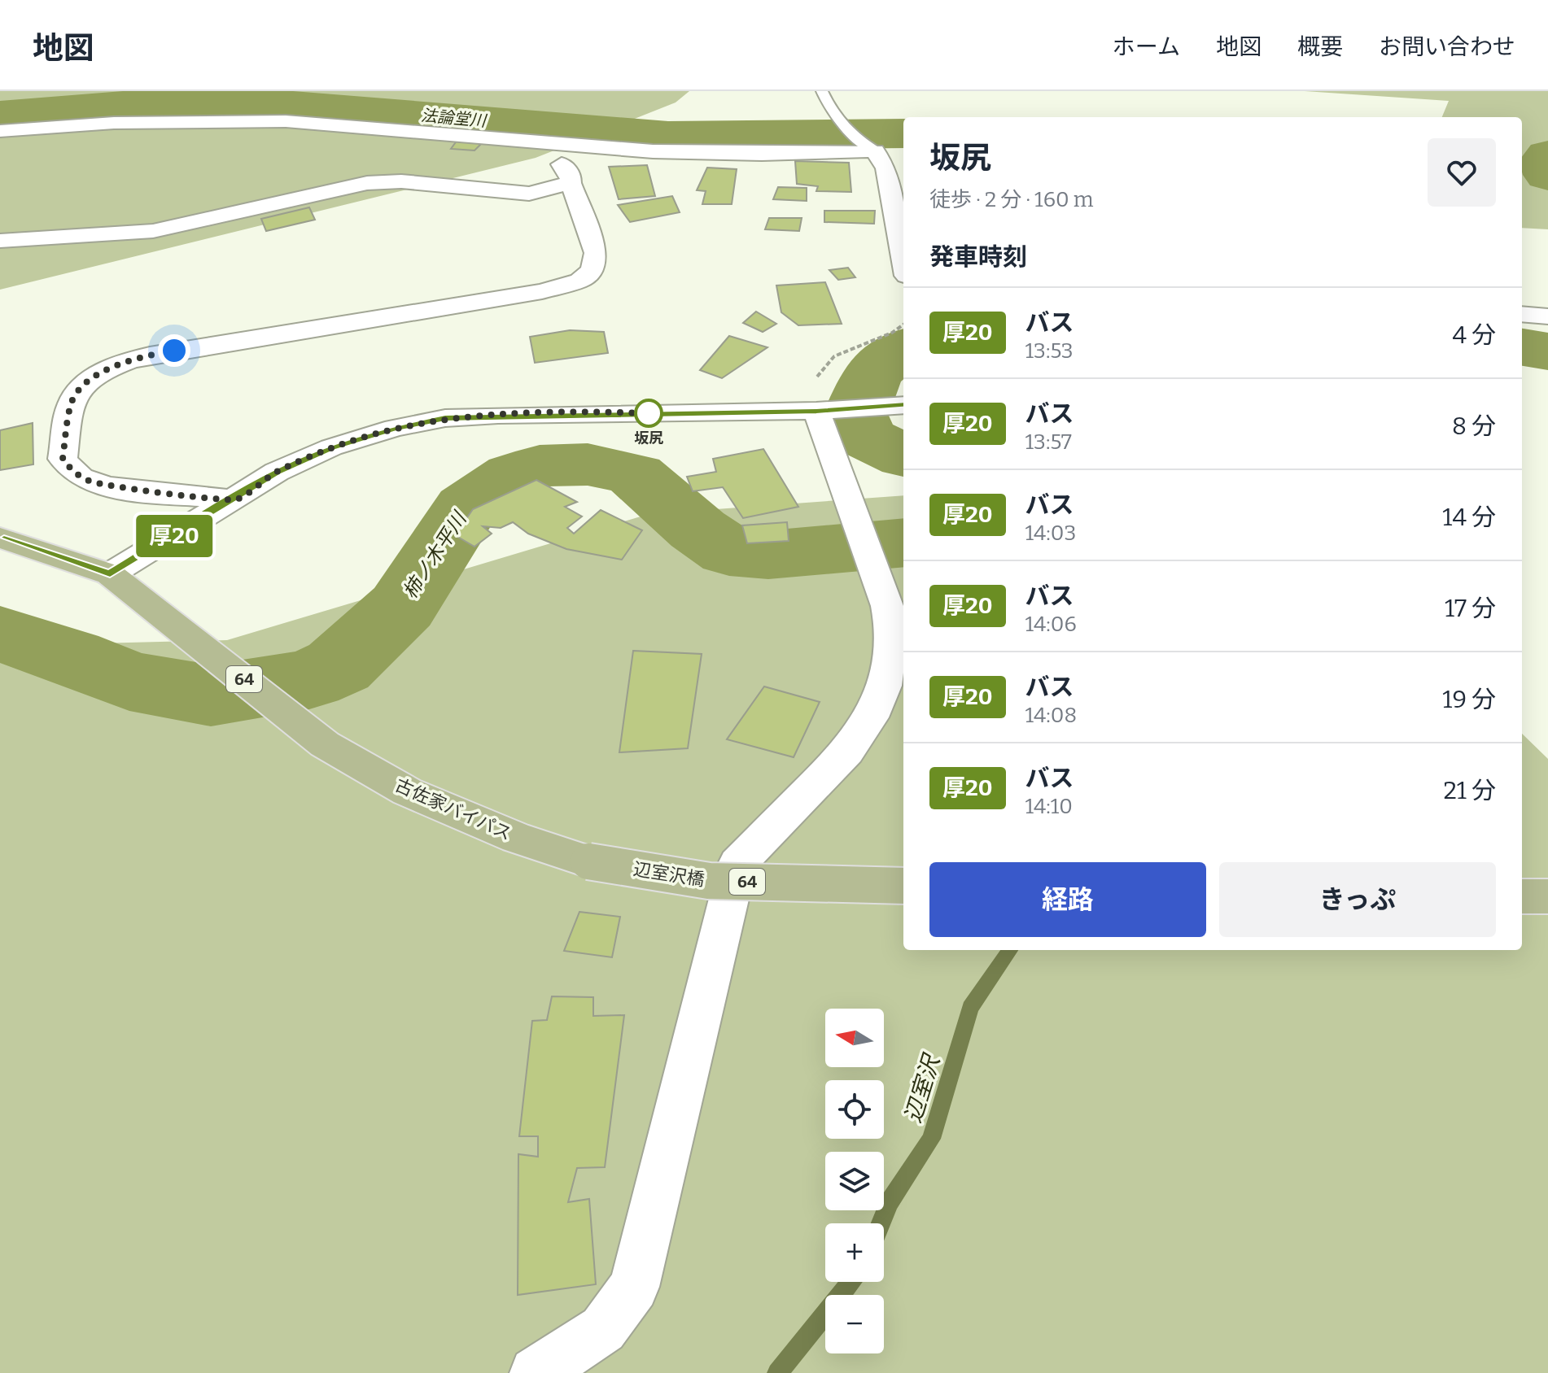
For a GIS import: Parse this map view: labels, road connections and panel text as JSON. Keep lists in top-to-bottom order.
{
  "streets": {
    "main road": ["64", "古佐家バイパス", "辺室沢橋"]
  },
  "crossings": [
    ["64", "古佐家バイパス"],
    ["古佐家バイパス", "辺室沢橋"]
  ],
  "water": ["法論堂川", "柿ノ木平川", "辺室沢"],
  "places": ["坂尻"],
  "lines": ["bus line 厚20"],
  "north": "left",
  "page": {
    "header": "地図",
    "nav": [
      "ホーム",
      "地図",
      "概要",
      "お問い合わせ"
    ],
    "on_map": "厚20",
    "heading": [
      ["坂尻", "徒歩 · 2 分 · 160 m"],
      "発車時刻"
    ],
    "list": [
      {
        "mark": "厚20",
        "name": "バス",
        "note": "13:53",
        "value": "4 分"
      },
      {
        "mark": "厚20",
        "name": "バス",
        "note": "13:57",
        "value": "8 分"
      },
      {
        "mark": "厚20",
        "name": "バス",
        "note": "14:03",
        "value": "14 分"
      },
      {
        "mark": "厚20",
        "name": "バス",
        "note": "14:06",
        "value": "17 分"
      },
      {
        "mark": "厚20",
        "name": "バス",
        "note": "14:08",
        "value": "19 分"
      },
      {
        "mark": "厚20",
        "name": "バス",
        "note": "14:10",
        "value": "21 分"
      }
    ],
    "buttons": ["経路", "きっぷ"],
    "map_buttons": ["+", "−"]
  }
}
